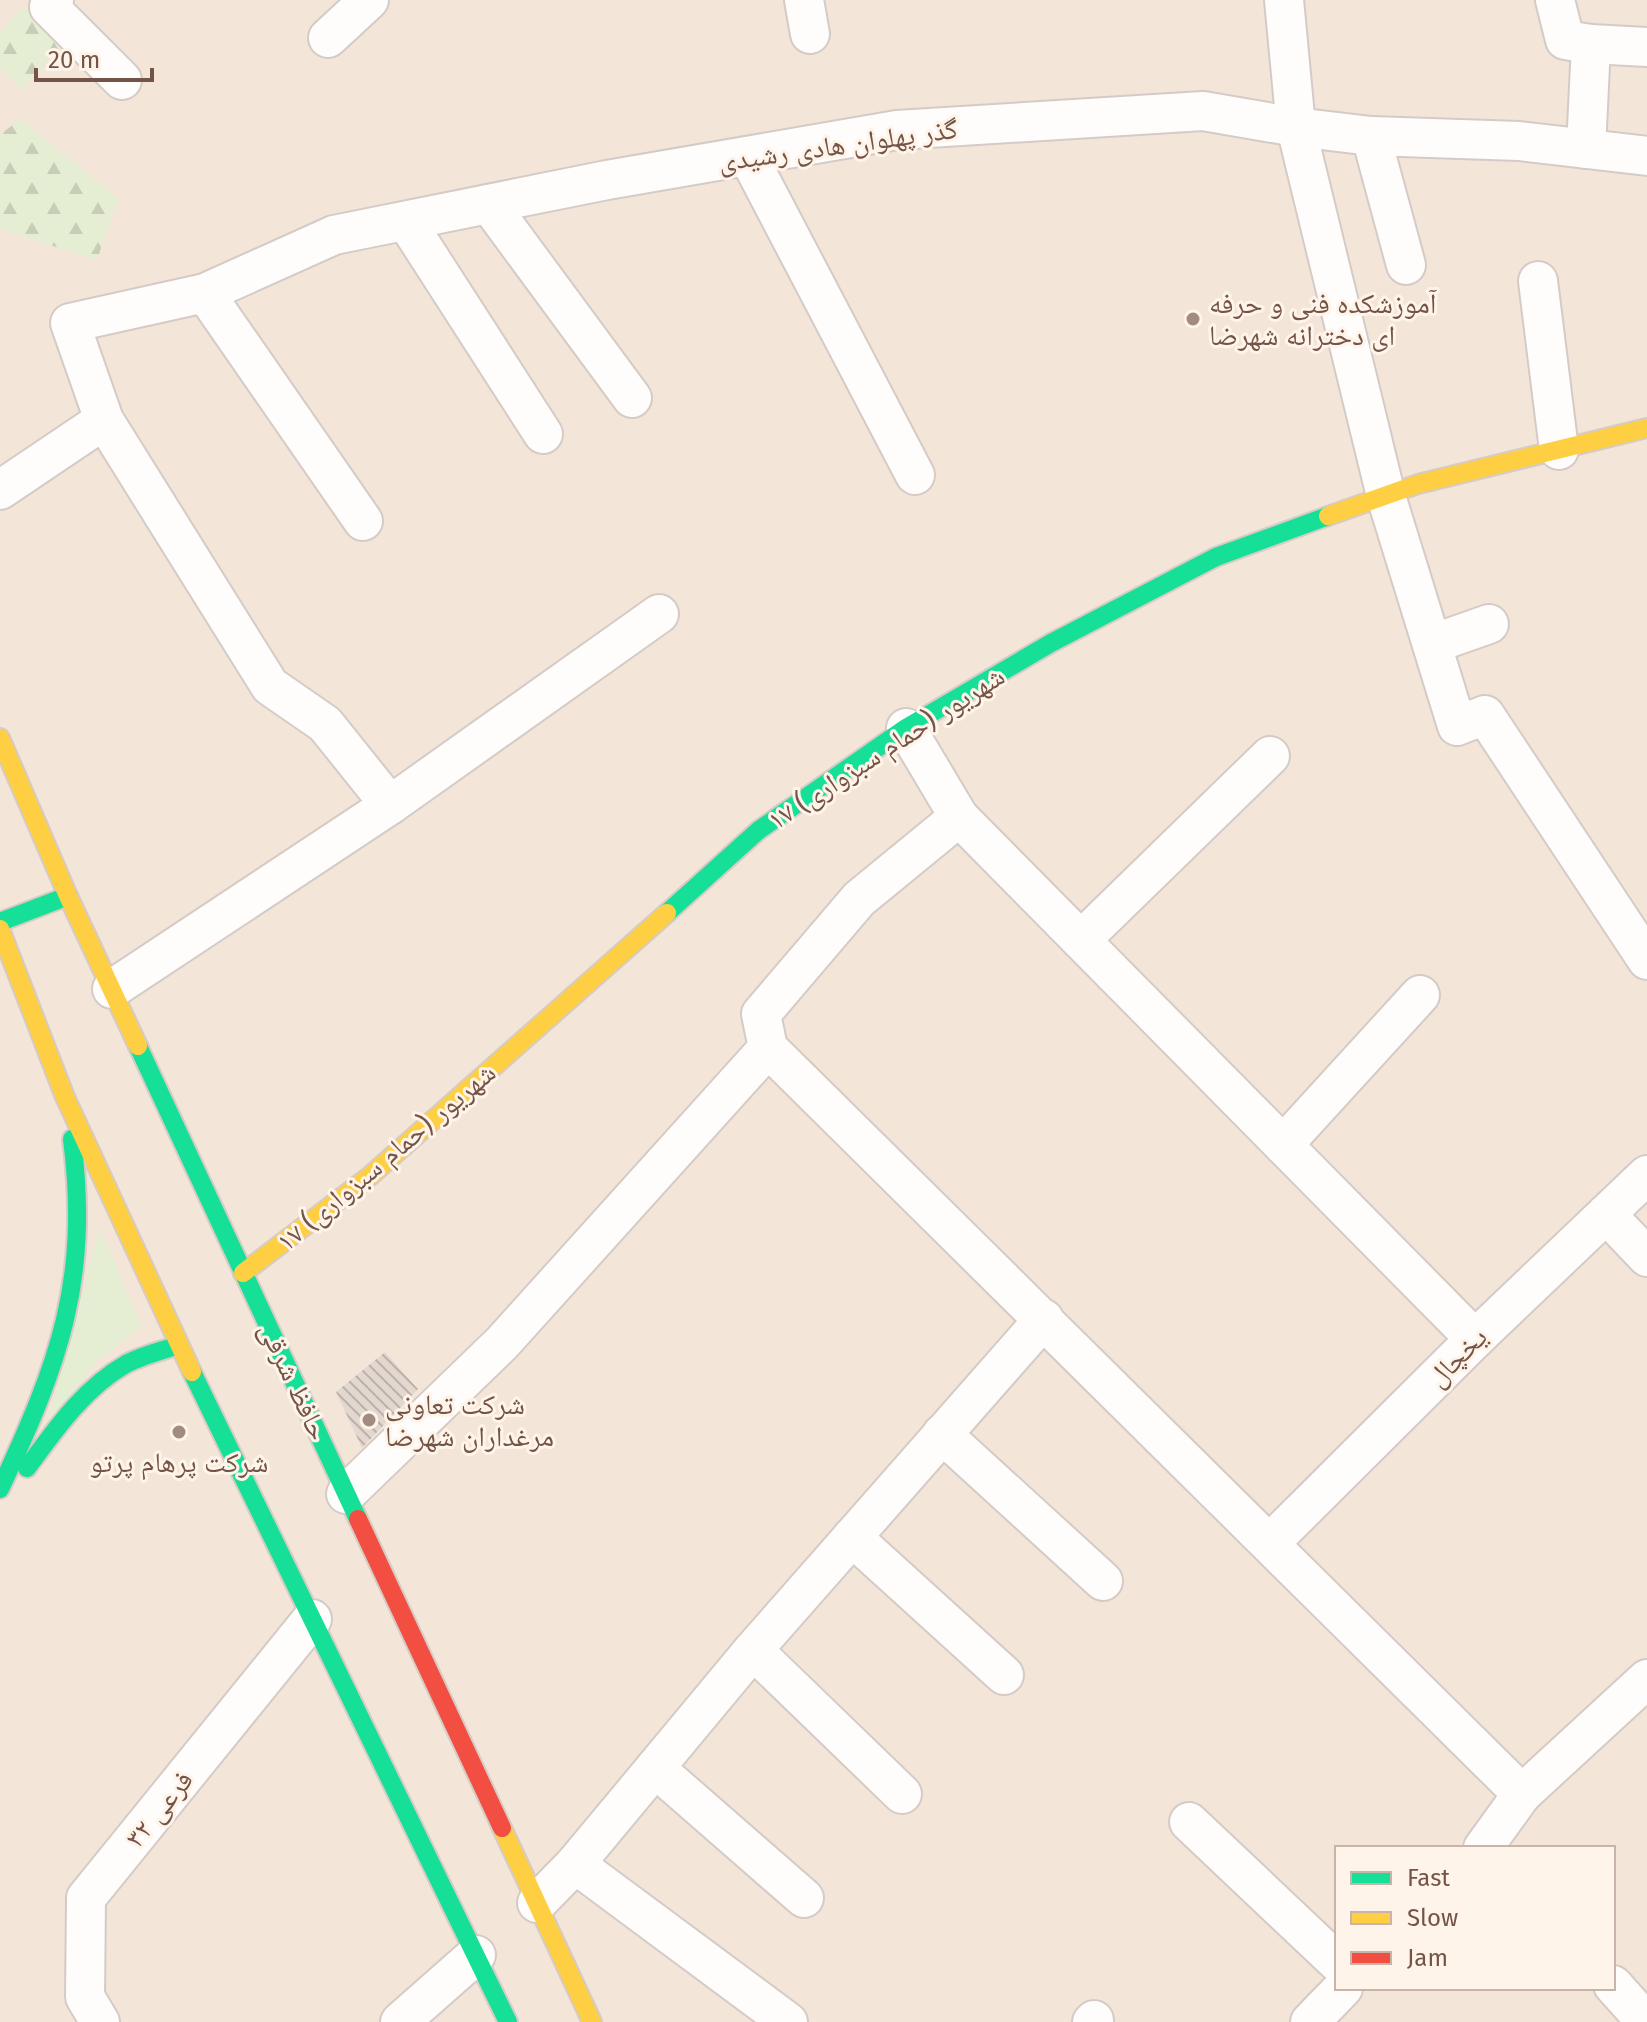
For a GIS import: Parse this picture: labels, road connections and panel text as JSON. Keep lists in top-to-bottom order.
{
  "streets": {
    "main road": ["۱۷ شهریور (حمام سبزواری)", "حافظ شرقی"],
    "street": ["گذر پهلوان هادی رشیدی", "یخچال", "فرعی ۳۲"]
  },
  "crossings": [
    ["۱۷ شهریور (حمام سبزواری)", "حافظ شرقی"]
  ],
  "places": ["آموزشکده فنی و حرفه ای دخترانه شهرضا", "شرکت تعاونی مرغداران شهرضا", "شرکت پرهام پرتو"],
  "legend": ["Fast", "Slow", "Jam"],
  "scale_bar": "20 m"
}
